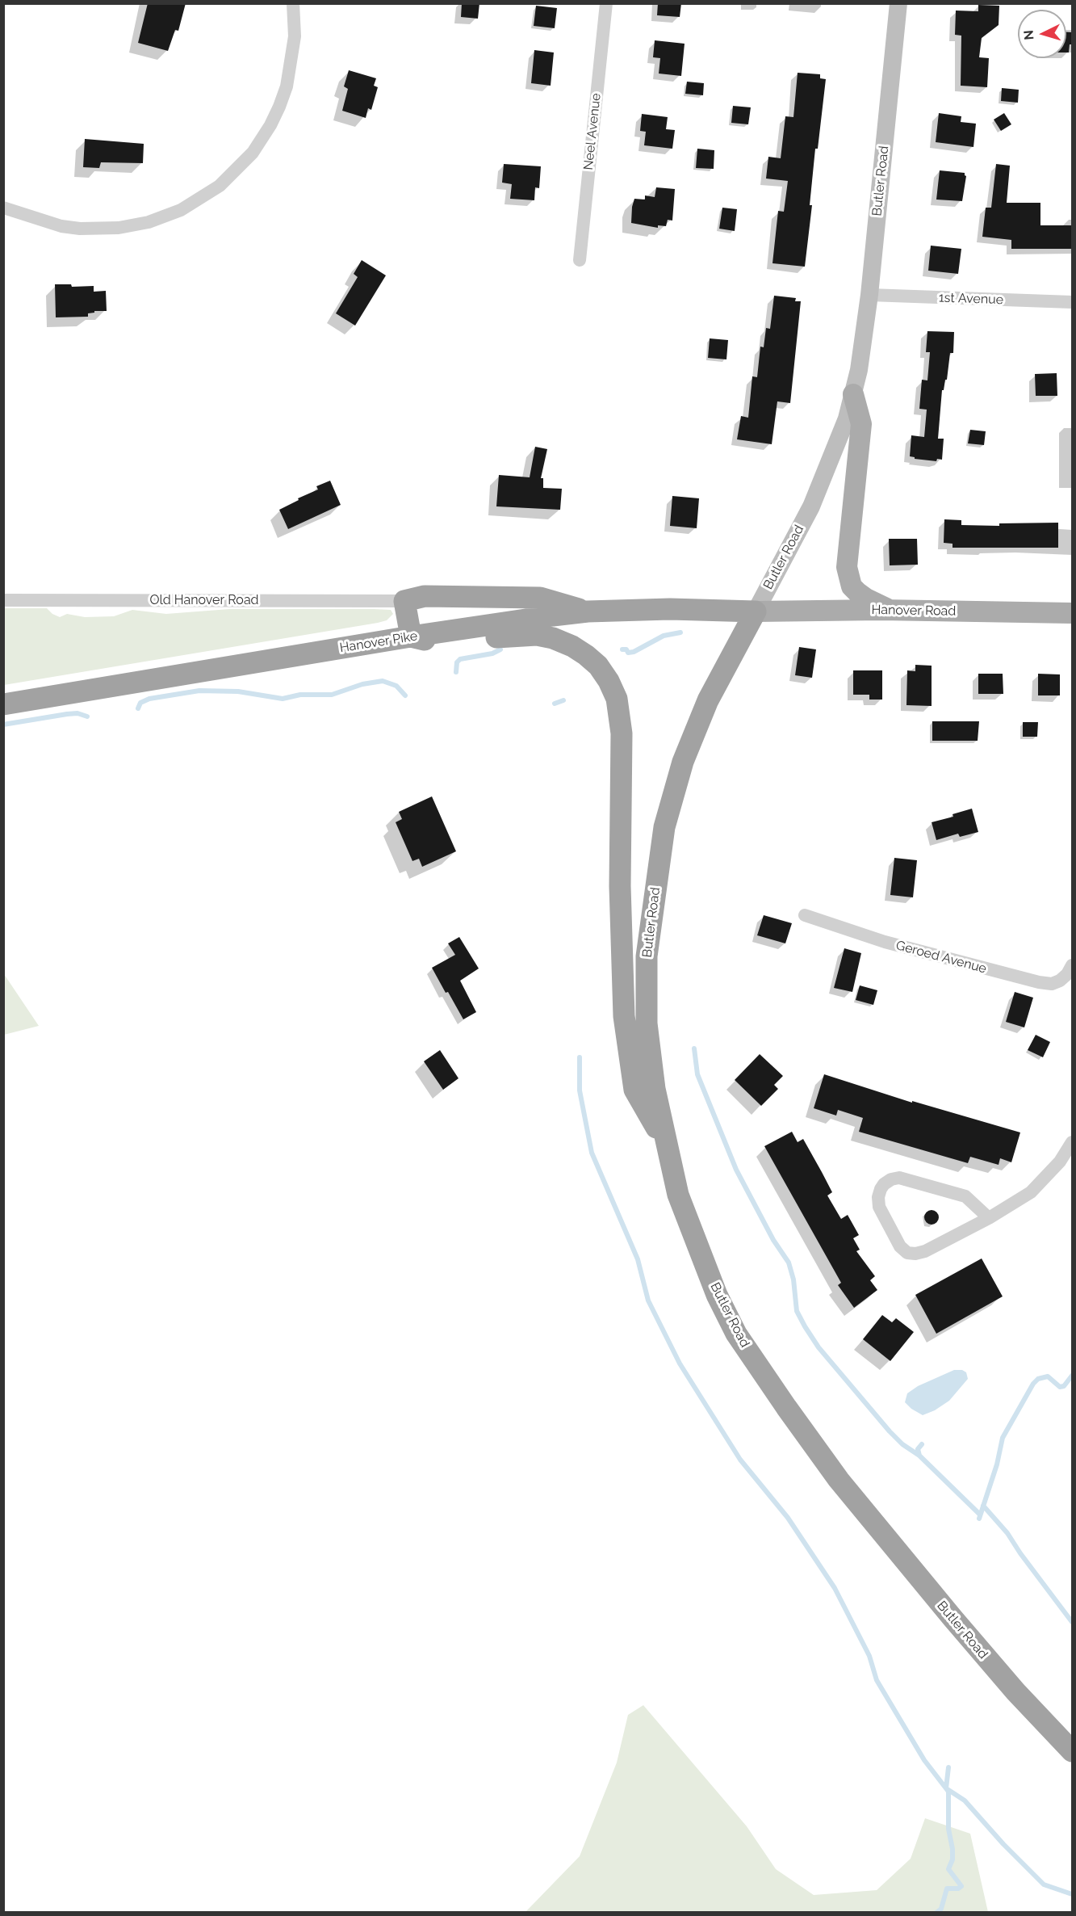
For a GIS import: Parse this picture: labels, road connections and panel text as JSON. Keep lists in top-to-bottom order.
{
  "streets": {
    "highway": ["Butler Road", "Hanover Pike"],
    "main road": ["Hanover Road"],
    "street": [
      "Neel Avenue",
      "1st Avenue",
      "Old Hanover Road",
      "Geroed Avenue"
    ]
  },
  "crossings": [
    ["Butler Road", "1st Avenue"],
    ["Butler Road", "Hanover Road"],
    ["Butler Road", "Hanover Pike"],
    ["Hanover Road", "Hanover Pike"]
  ],
  "north": "left"
}
